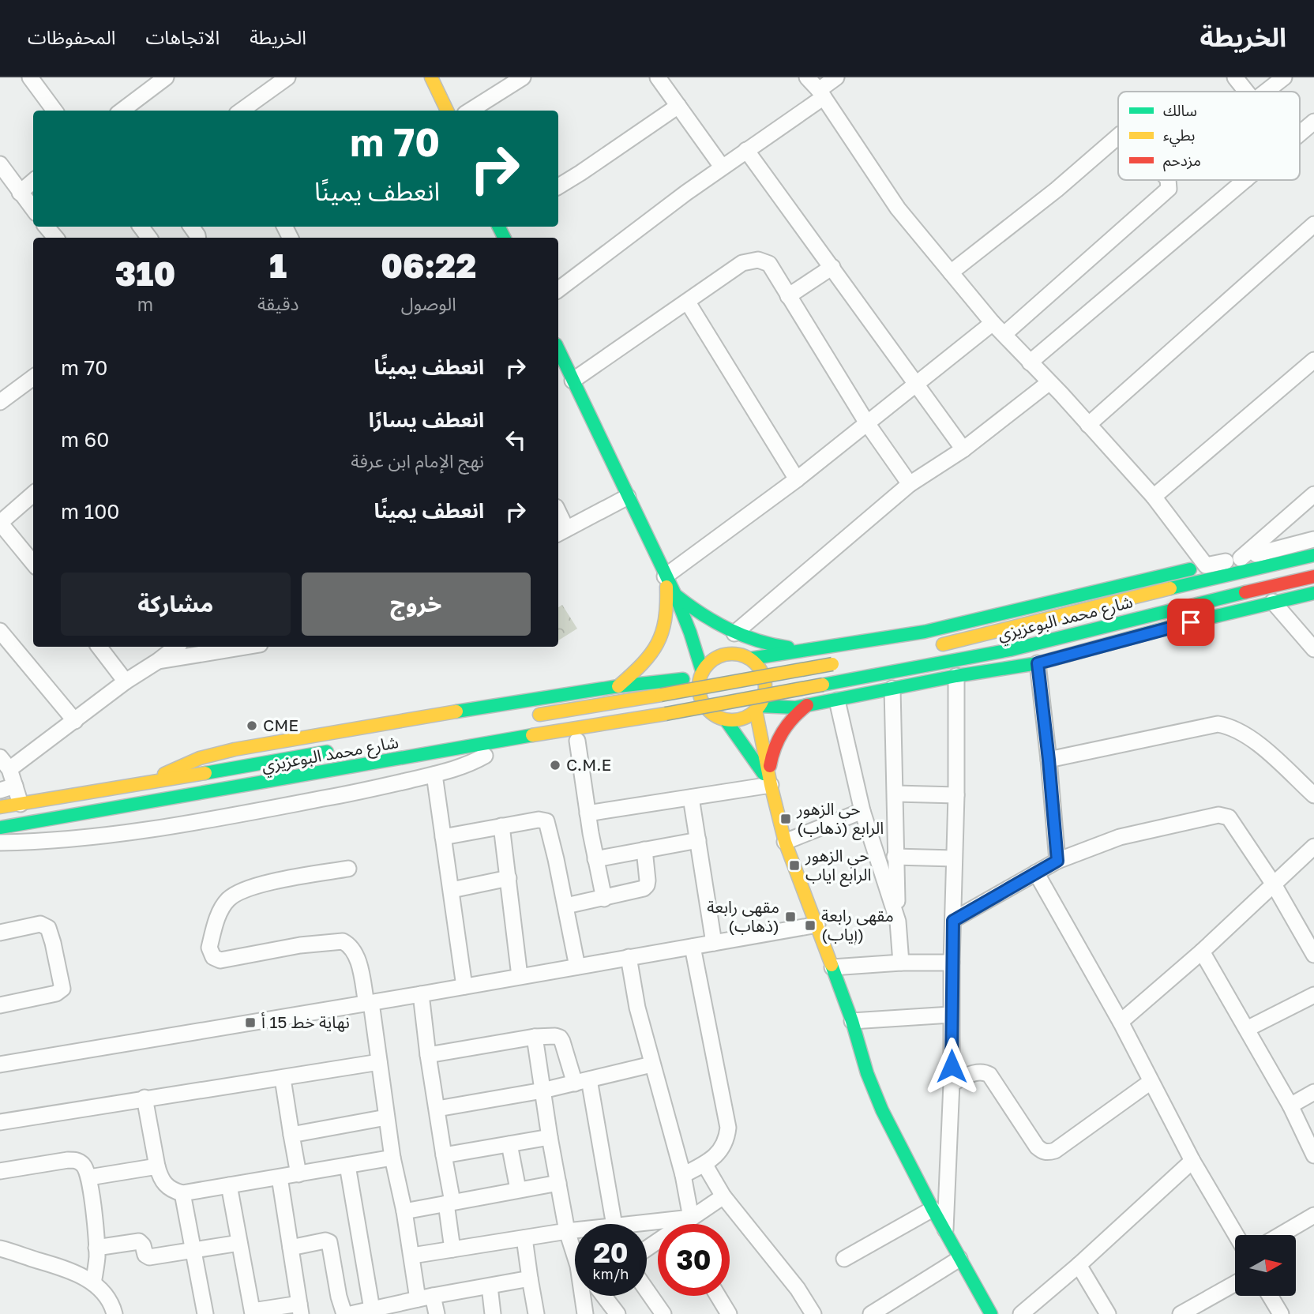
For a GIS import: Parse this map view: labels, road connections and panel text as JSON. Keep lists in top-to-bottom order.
{
  "streets": {
    "main road": ["شارع محمد البوعزيزي"]
  },
  "places": {
    "other": ["CME", "C.M.E"],
    "transit": [
      "حي الزهور الرابع (ذهاب)",
      "حي الزهور الرابع اياب",
      "مقهى رابعة (ذهاب)",
      "مقهى رابعة (إياب)",
      "نهاية خط 15 أ"
    ]
  },
  "legend": ["سالك", "بطيء", "مزدحم"],
  "north": "right",
  "page": {
    "header": "الخريطة",
    "nav": ["الخريطة", "الاتجاهات", "المحفوظات"],
    "turn": ["70 m", "انعطف يمينًا"],
    "eta": [
      "06:22",
      "الوصول",
      "1",
      "دقيقة",
      "310",
      "m"
    ],
    "list": [
      {
        "name": "انعطف يمينًا",
        "value": "70 m"
      },
      {
        "name": "انعطف يسارًا",
        "note": "نهج الإمام ابن عرفة",
        "value": "60 m"
      },
      {
        "name": "انعطف يمينًا",
        "value": "100 m"
      }
    ],
    "buttons": ["خروج", "مشاركة"],
    "speed": "20 km/h",
    "limit": "30"
  }
}
